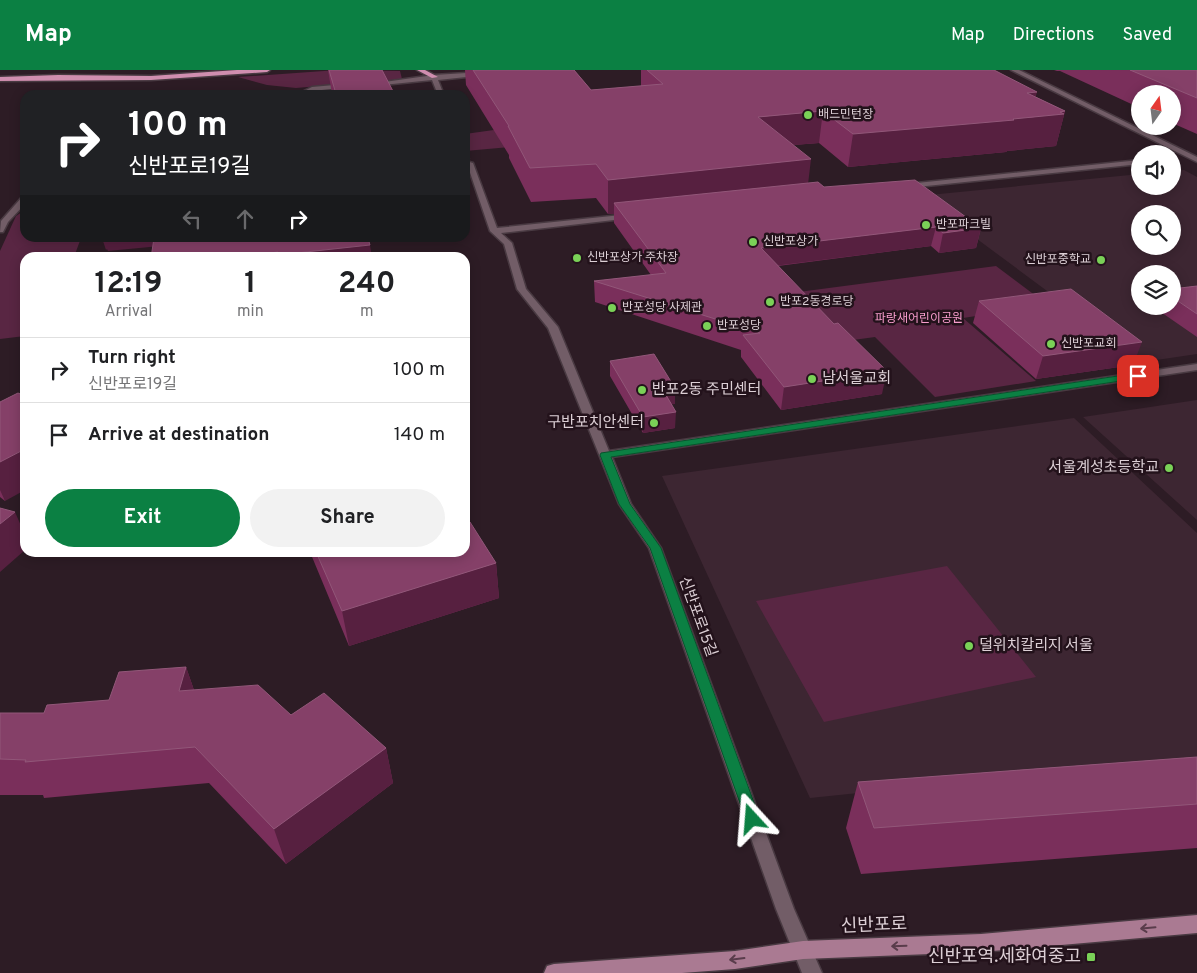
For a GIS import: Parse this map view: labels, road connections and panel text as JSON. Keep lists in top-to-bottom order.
{
  "streets": {
    "main road": ["신반포로"],
    "street": ["신반포로15길"]
  },
  "crossings": [
    ["신반포로15길", "신반포로"]
  ],
  "one_way": ["신반포로"],
  "parks": ["파랑새어린이공원"],
  "places": {
    "other": [
      "배드민턴장",
      "반포파크빌",
      "신반포상가",
      "신반포상가 주차장",
      "신반포중학교",
      "반포2동경로당",
      "반포성당 사제관",
      "반포성당",
      "신반포교회",
      "남서울교회",
      "반포2동 주민센터",
      "구반포치안센터",
      "서울계성초등학교",
      "덜위치칼리지 서울"
    ],
    "transit": ["신반포역.세화여중고"]
  },
  "north": "top",
  "page": {
    "header": "Map",
    "nav": ["Map", "Directions", "Saved"],
    "turn": ["100 m", "신반포로19길"],
    "eta": [
      "12:19",
      "Arrival",
      "1",
      "min",
      "240",
      "m"
    ],
    "list": [
      {
        "name": "Turn right",
        "note": "신반포로19길",
        "value": "100 m"
      },
      {
        "name": "Arrive at destination",
        "value": "140 m"
      }
    ],
    "buttons": ["Exit", "Share"]
  }
}
